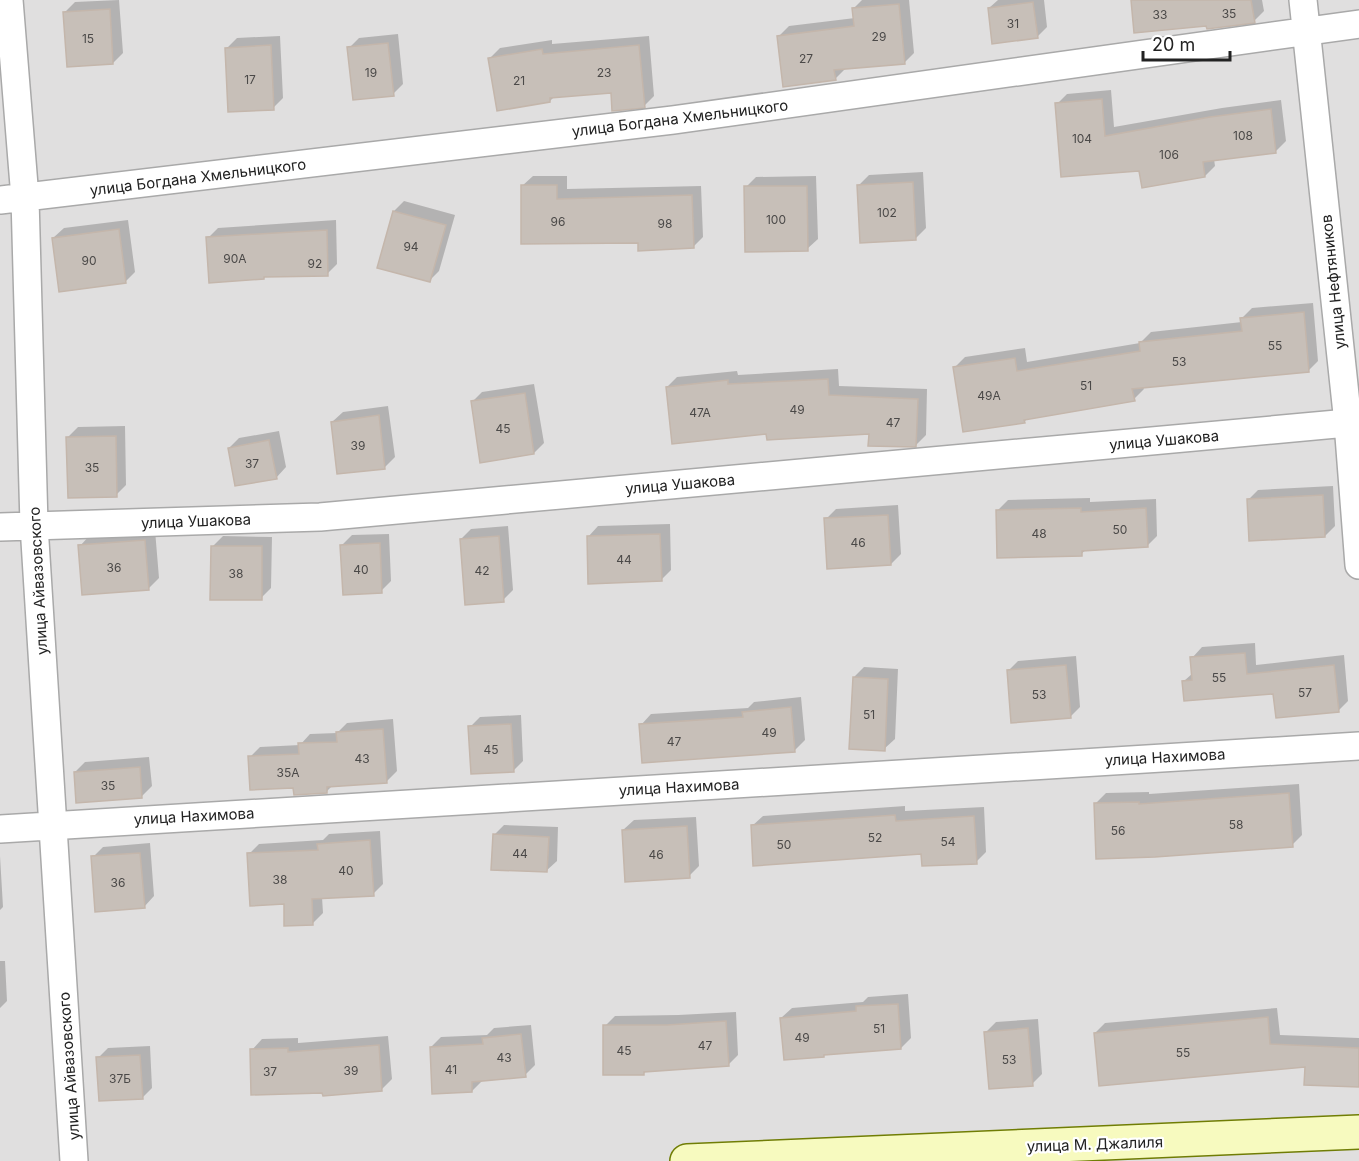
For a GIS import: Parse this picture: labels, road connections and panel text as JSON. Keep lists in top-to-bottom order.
{
  "streets": {
    "street": [
      "улица Богдана Хмельницкого",
      "улица Нефтяников",
      "улица Ушакова",
      "улица Айвазовского",
      "улица Нахимова",
      "улица М. Джалиля"
    ]
  },
  "crossings": [
    ["улица Богдана Хмельницкого", "улица Нефтяников"],
    ["улица Богдана Хмельницкого", "улица Айвазовского"],
    ["улица Нефтяников", "улица Ушакова"],
    ["улица Ушакова", "улица Айвазовского"],
    ["улица Айвазовского", "улица Нахимова"]
  ],
  "house_numbers": [
    "35",
    "33",
    "31",
    "29",
    "15",
    "27",
    "19",
    "23",
    "17",
    "21",
    "108",
    "104",
    "106",
    "102",
    "100",
    "96",
    "98",
    "94",
    "90А",
    "90",
    "92",
    "55",
    "53",
    "51",
    "49А",
    "49",
    "47А",
    "47",
    "45",
    "39",
    "37",
    "35",
    "50",
    "48",
    "46",
    "44",
    "36",
    "40",
    "42",
    "38",
    "55",
    "57",
    "53",
    "51",
    "49",
    "47",
    "45",
    "43",
    "35А",
    "35",
    "58",
    "56",
    "52",
    "54",
    "50",
    "44",
    "46",
    "40",
    "38",
    "36",
    "51",
    "49",
    "47",
    "45",
    "55",
    "43",
    "53",
    "41",
    "39",
    "37",
    "37Б"
  ],
  "scale_bar": "20 m"
}
